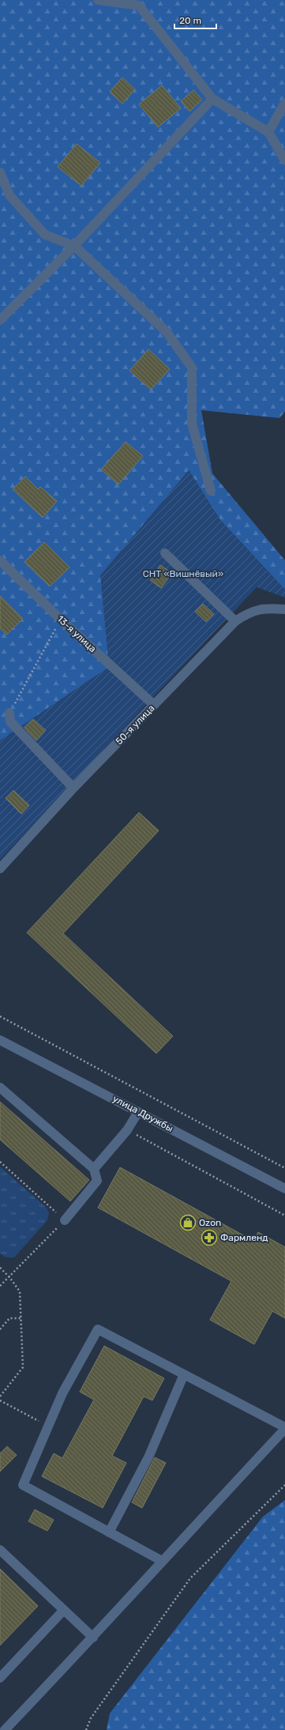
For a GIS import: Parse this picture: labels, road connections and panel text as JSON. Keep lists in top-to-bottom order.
{
  "streets": {
    "street": ["13-я улица", "50-я улица", "улица Дружбы"]
  },
  "crossings": [
    ["13-я улица", "50-я улица"]
  ],
  "parks": ["СНТ «Вишнёвый»"],
  "places": {
    "shop": ["Ozon"],
    "pharmacy": ["Фармленд"]
  },
  "scale_bar": "20 m"
}
